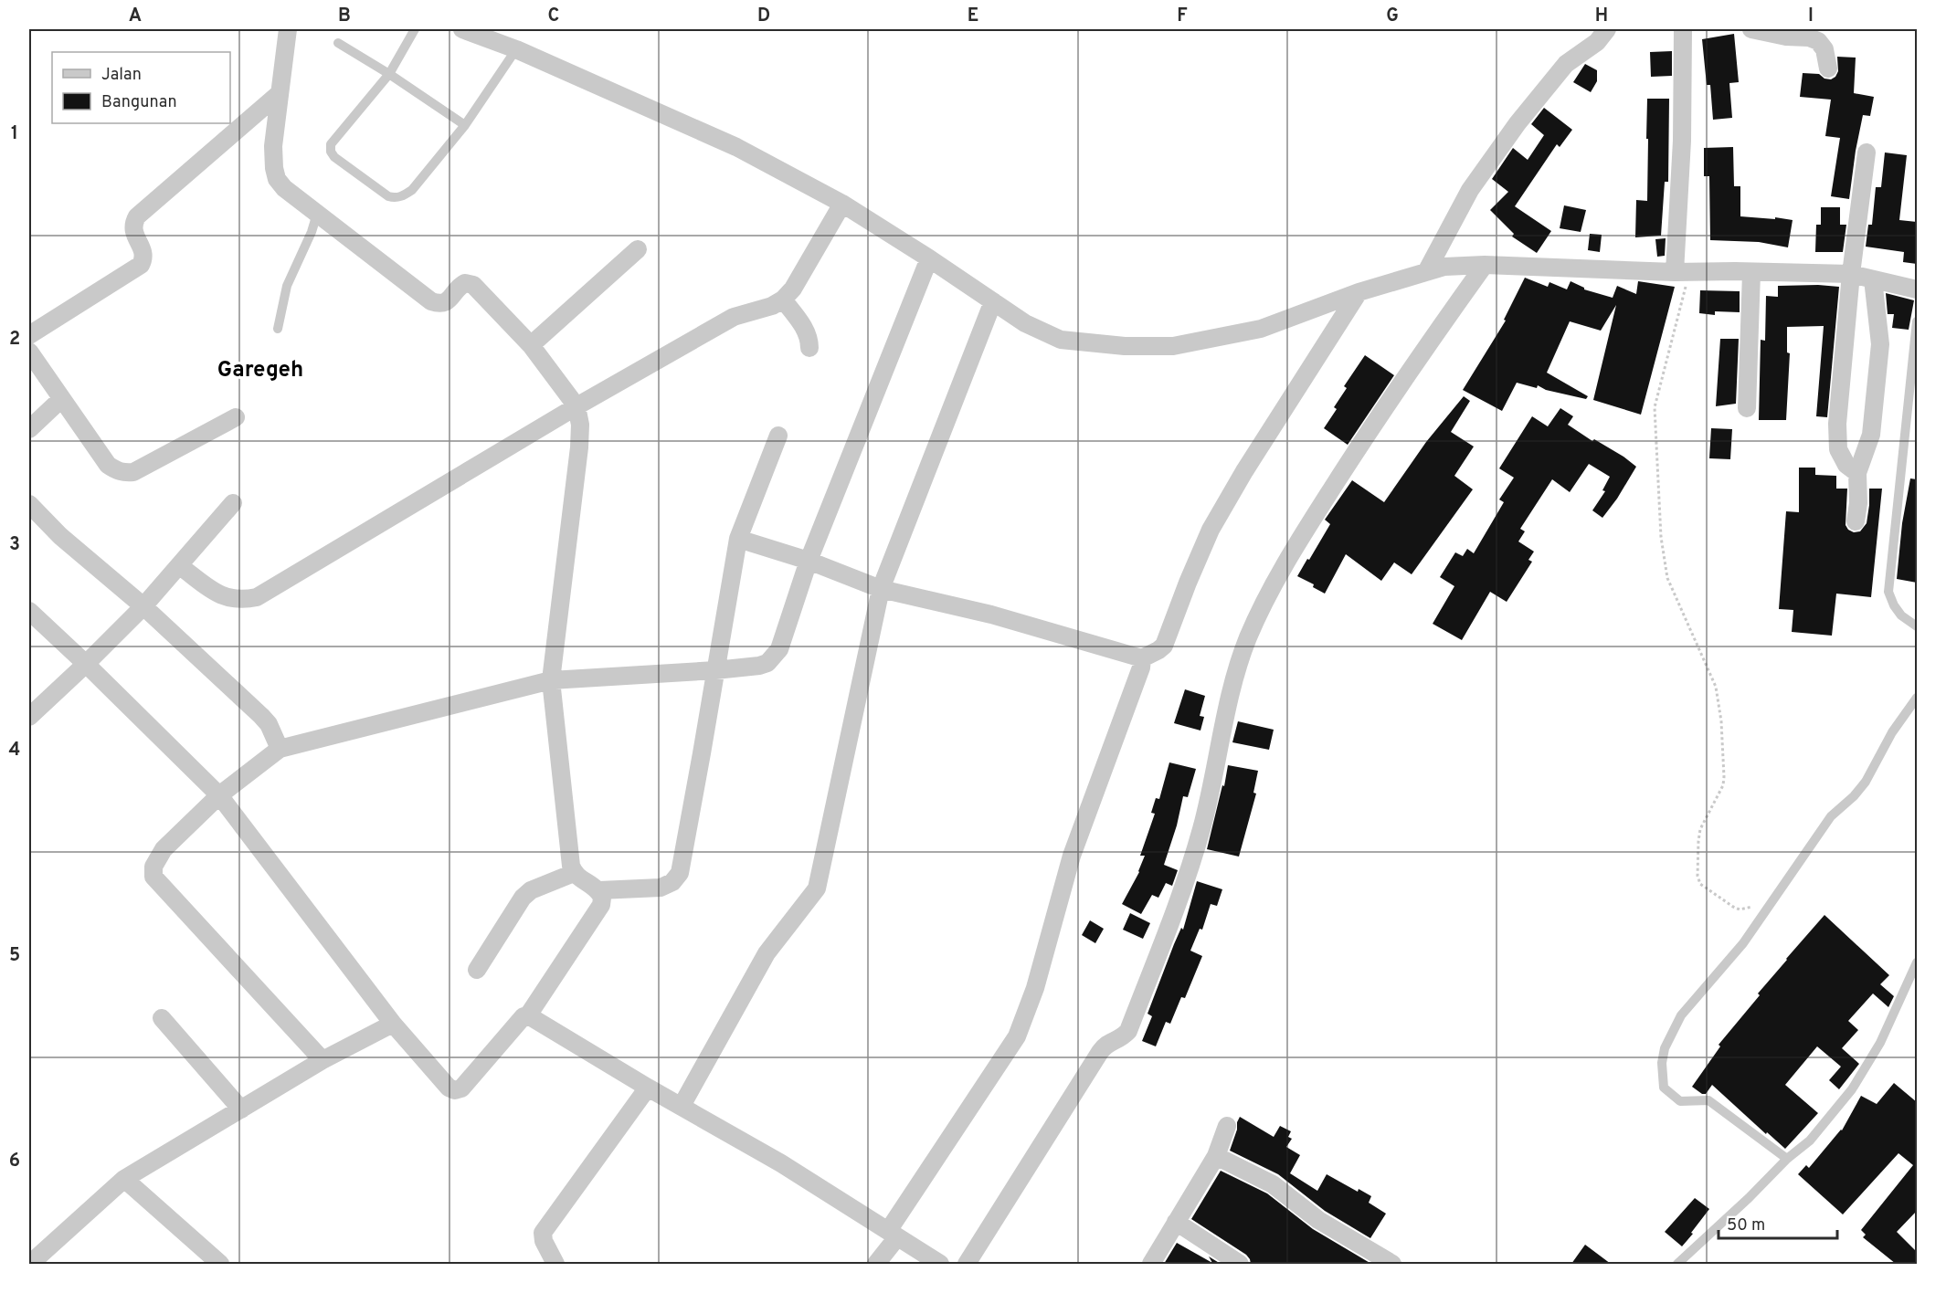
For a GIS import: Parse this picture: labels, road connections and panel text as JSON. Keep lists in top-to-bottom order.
{
  "districts": ["Garegeh"],
  "legend": ["Jalan", "Bangunan"],
  "scale_bar": "50 m",
  "grid": {
    "columns": [
      "A",
      "B",
      "C",
      "D",
      "E",
      "F",
      "G",
      "H",
      "I"
    ],
    "rows": [
      "1",
      "2",
      "3",
      "4",
      "5",
      "6"
    ]
  }
}
